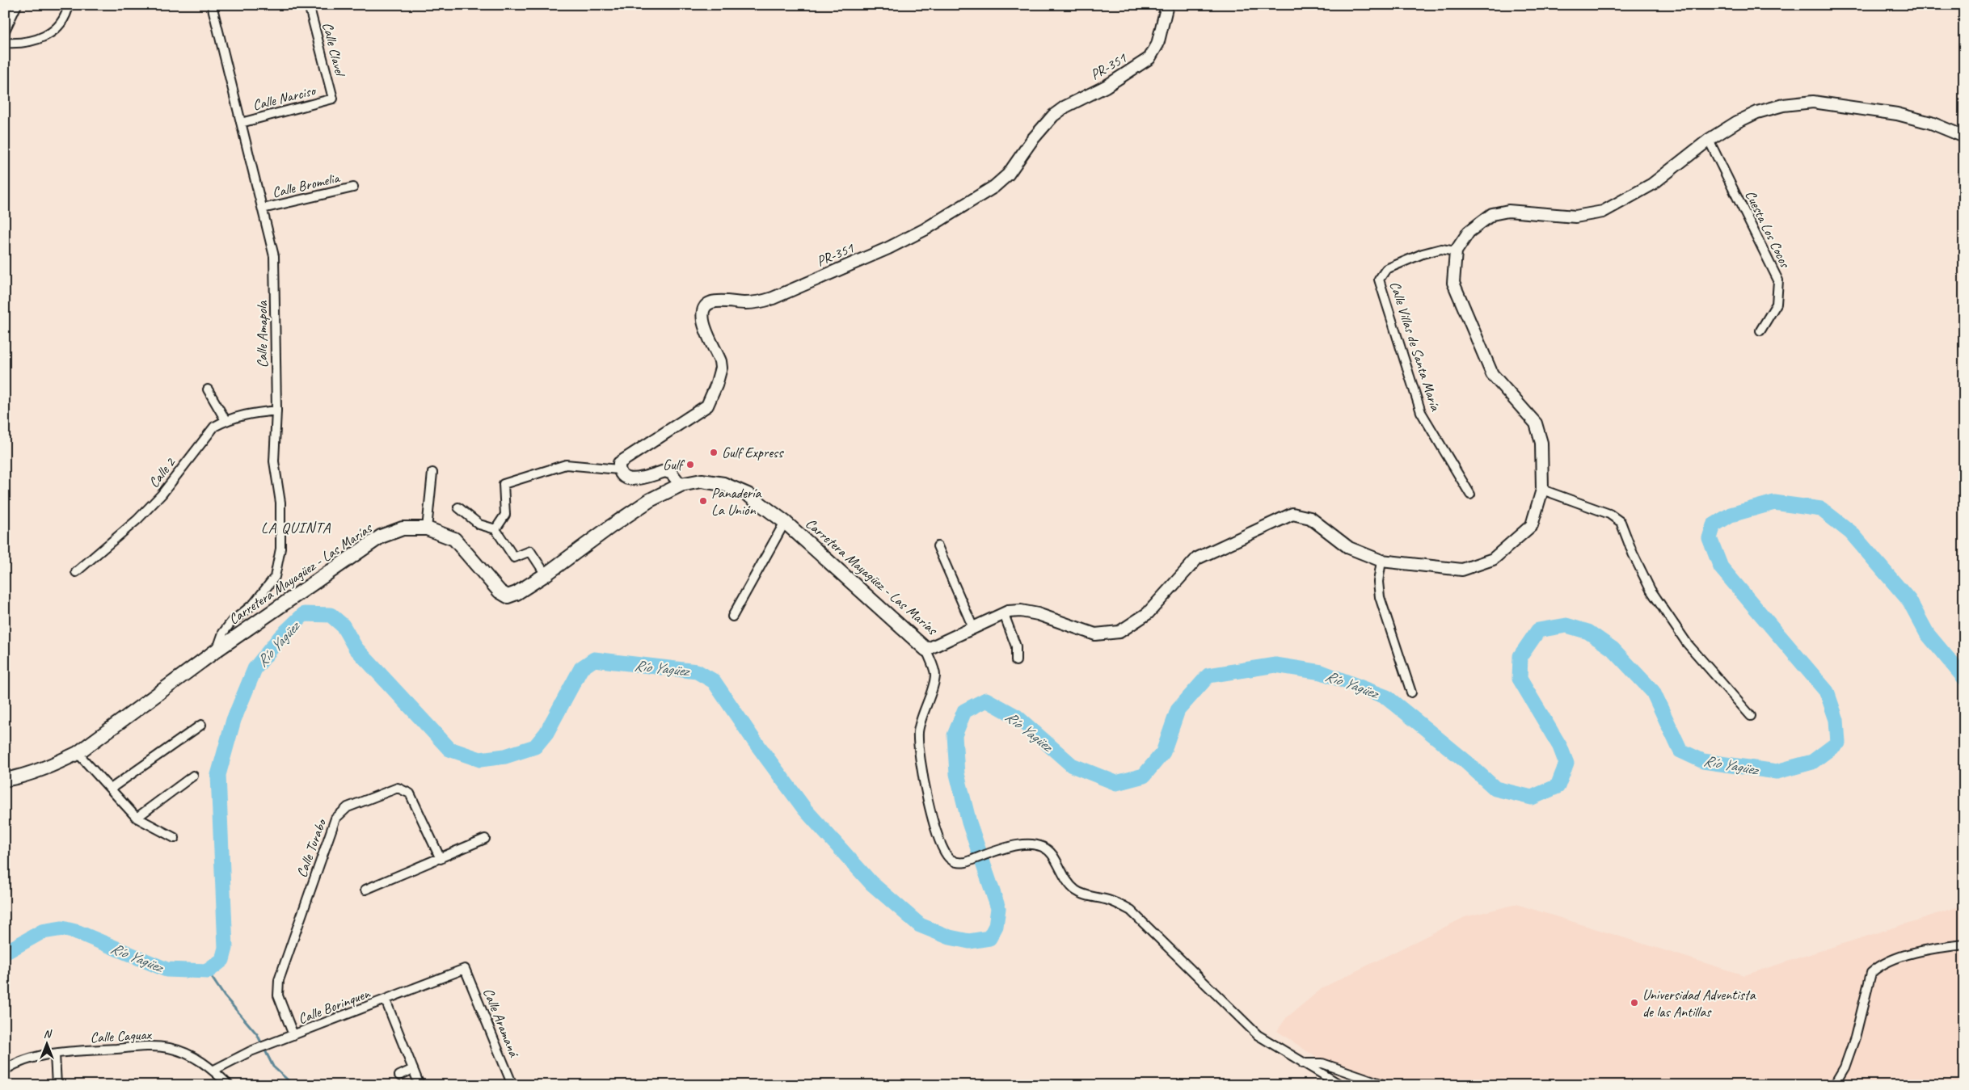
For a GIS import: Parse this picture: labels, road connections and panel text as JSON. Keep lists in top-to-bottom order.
{
  "streets": {
    "main road": ["PR-351", "Carretera Mayagüez - Las Marías"],
    "street": [
      "Calle Clavel",
      "Calle Narciso",
      "Calle Bromelia",
      "Cuesta Los Cocos",
      "Calle Amapola",
      "Calle Villas de Santa María",
      "Calle 2",
      "Calle Turabo",
      "Calle Borinquen",
      "Calle Aramaná",
      "Calle Caguax"
    ]
  },
  "crossings": [
    ["Calle Clavel", "Calle Narciso"],
    ["Calle Narciso", "Calle Amapola"],
    ["Calle Bromelia", "Calle Amapola"],
    ["Cuesta Los Cocos", "Carretera Mayagüez - Las Marías"],
    ["Calle Amapola", "Calle 2"],
    ["Calle Amapola", "Carretera Mayagüez - Las Marías"],
    ["Calle Villas de Santa María", "Carretera Mayagüez - Las Marías"],
    ["Calle Turabo", "Calle Borinquen"],
    ["Calle Borinquen", "Calle Aramaná"],
    ["Calle Borinquen", "Calle Caguax"]
  ],
  "districts": ["LA QUINTA"],
  "water": ["Río Yagüez"],
  "places": [
    "Gulf Express",
    "Gulf",
    "Panadería La Unión",
    "Universidad Adventista de las Antillas"
  ],
  "north": "top"
}
